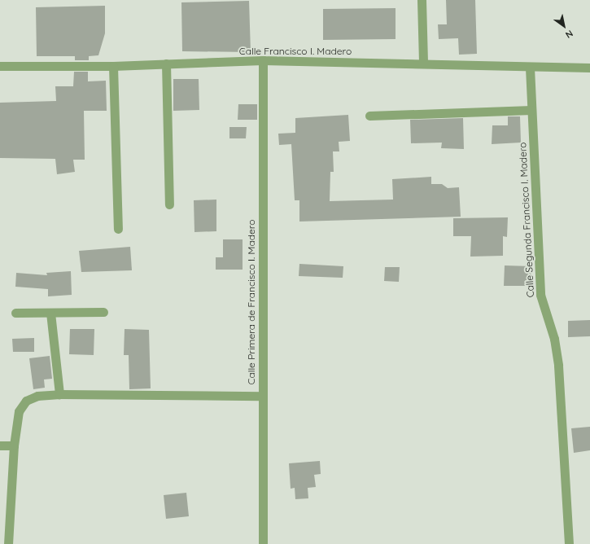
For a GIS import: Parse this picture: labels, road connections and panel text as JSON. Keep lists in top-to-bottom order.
{
  "streets": {
    "street": ["Calle Francisco I. Madero", "Calle Segunda Francisco I. Madero", "Calle Primera de Francisco I. Madero"]
  },
  "crossings": [
    ["Calle Francisco I. Madero", "Calle Segunda Francisco I. Madero"],
    ["Calle Francisco I. Madero", "Calle Primera de Francisco I. Madero"]
  ],
  "north": "bottom right"
}
